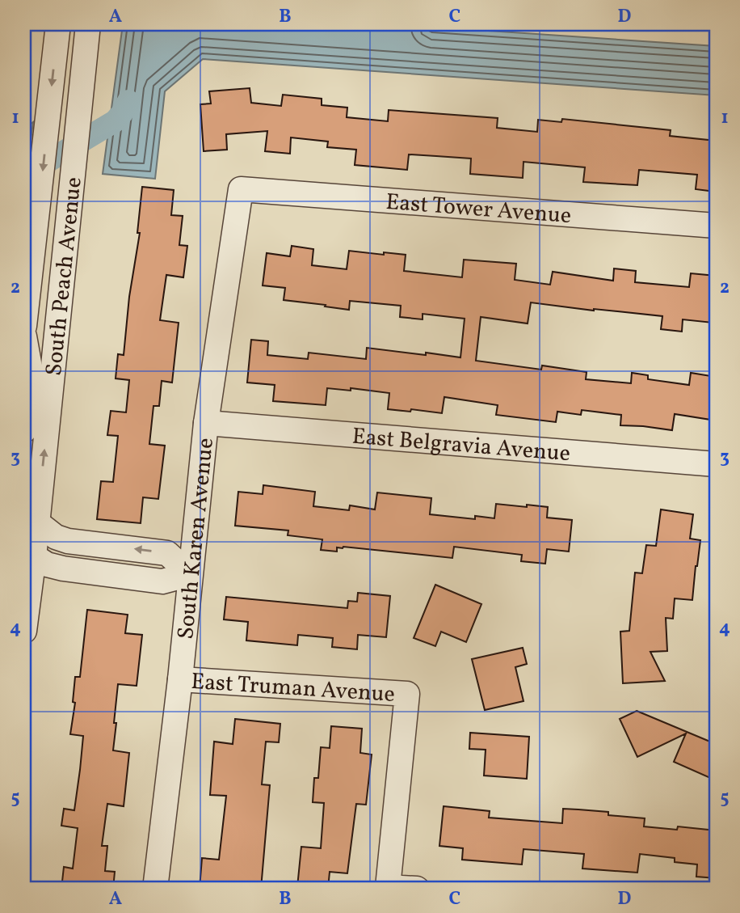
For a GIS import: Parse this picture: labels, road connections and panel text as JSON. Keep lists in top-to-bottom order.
{
  "streets": {
    "street": [
      "East Tower Avenue",
      "South Peach Avenue",
      "East Belgravia Avenue",
      "South Karen Avenue",
      "East Truman Avenue"
    ]
  },
  "crossings": [
    ["East Tower Avenue", "South Karen Avenue"],
    ["East Belgravia Avenue", "South Karen Avenue"],
    ["South Karen Avenue", "East Truman Avenue"]
  ],
  "grid": {
    "columns": [
      "A",
      "B",
      "C",
      "D"
    ],
    "rows": [
      "1",
      "2",
      "3",
      "4",
      "5"
    ]
  }
}
